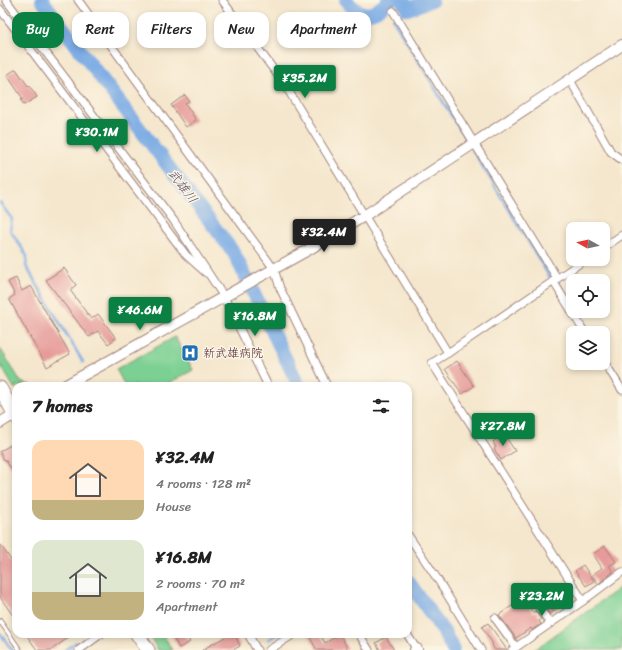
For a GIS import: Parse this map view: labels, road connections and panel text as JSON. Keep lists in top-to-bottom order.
{
  "water": ["武雄川"],
  "places": {
    "hospital": ["新武雄病院"]
  },
  "north": "left",
  "page": {
    "chip": [
      "Buy",
      "Rent",
      "Filters",
      "New",
      "Apartment"
    ],
    "price": [
      "¥35.2M",
      "¥30.1M",
      "¥32.4M",
      "¥46.6M",
      "¥16.8M",
      "¥27.8M",
      "¥23.2M"
    ],
    "heading": "7 homes",
    "list": [
      {
        "name": "¥32.4M",
        "note": "4 rooms · 128 m² · House"
      },
      {
        "name": "¥16.8M",
        "note": "2 rooms · 70 m² · Apartment"
      }
    ]
  }
}
